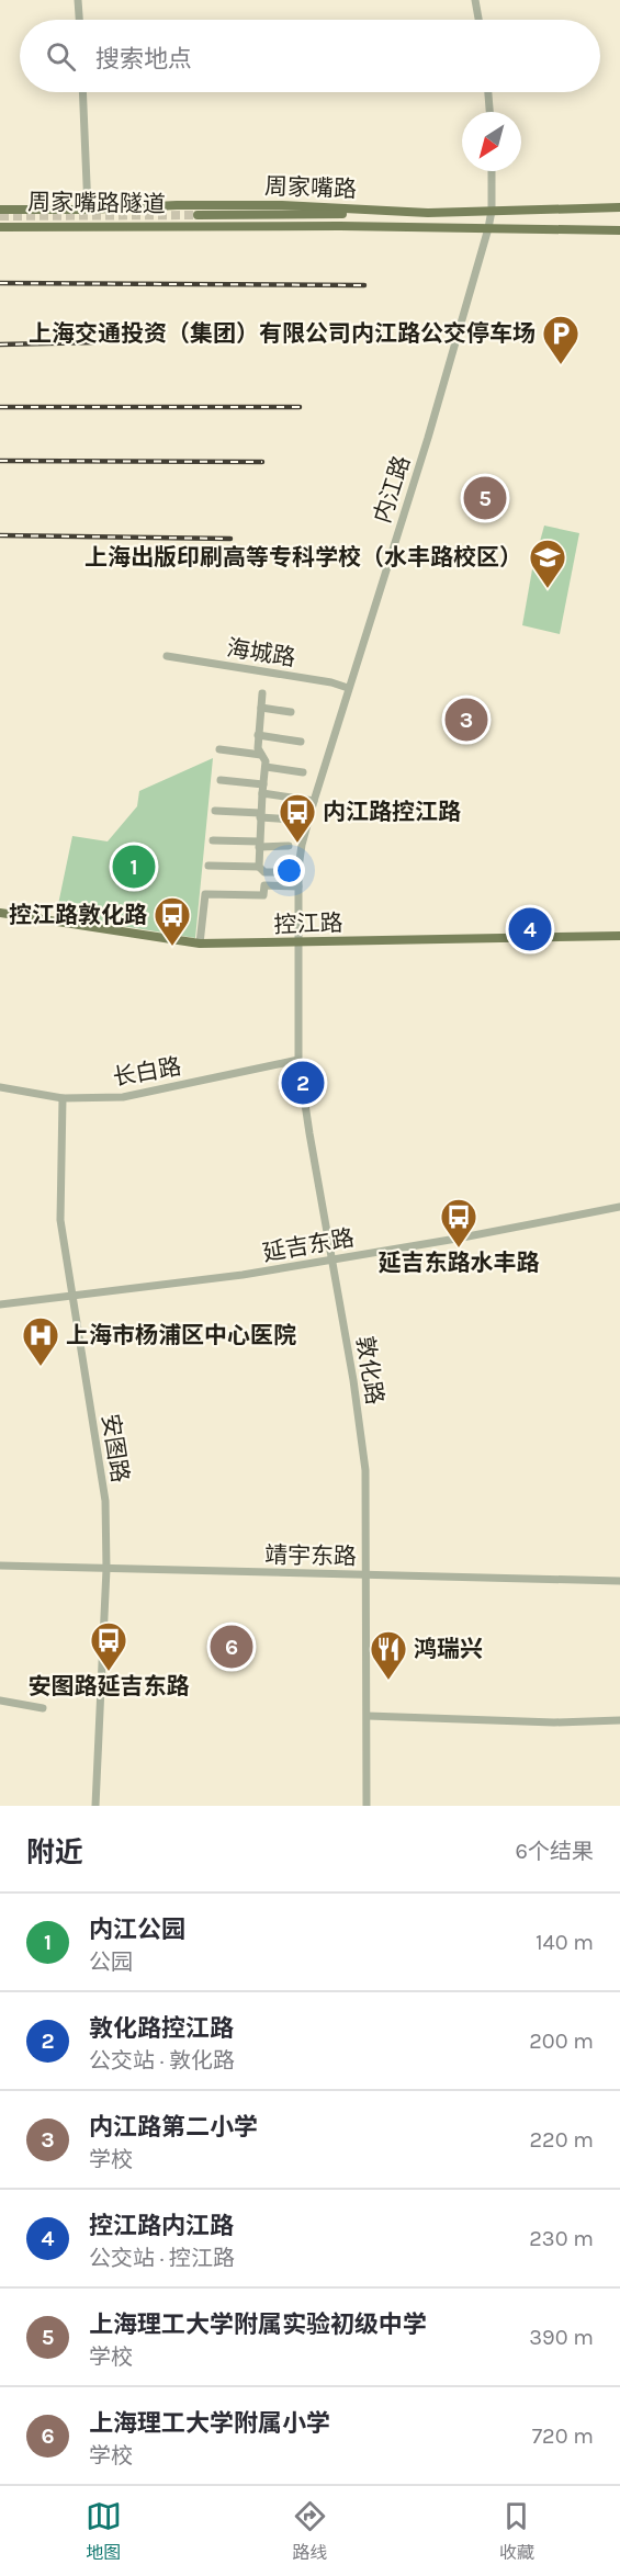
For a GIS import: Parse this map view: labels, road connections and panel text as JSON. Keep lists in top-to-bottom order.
{
  "streets": {
    "main road": ["周家嘴路", "周家嘴路隧道", "控江路"],
    "street": [
      "内江路",
      "海城路",
      "长白路",
      "延吉东路",
      "敦化路",
      "安图路",
      "靖宇东路"
    ]
  },
  "crossings": [
    ["周家嘴路", "周家嘴路隧道"],
    ["周家嘴路", "内江路"],
    ["内江路", "海城路"],
    ["内江路", "控江路"],
    ["内江路", "敦化路"],
    ["控江路", "敦化路"],
    ["长白路", "敦化路"],
    ["长白路", "安图路"],
    ["延吉东路", "敦化路"],
    ["延吉东路", "安图路"],
    ["敦化路", "靖宇东路"],
    ["安图路", "靖宇东路"]
  ],
  "places": {
    "parking": ["上海交通投资（集团）有限公司内江路公交停车场"],
    "school or university": ["上海出版印刷高等专科学校（水丰路校区）"],
    "bus stop": [
      "内江路控江路",
      "控江路敦化路",
      "延吉东路水丰路",
      "安图路延吉东路"
    ],
    "hospital": ["上海市杨浦区中心医院"],
    "restaurant": ["鸿瑞兴"]
  },
  "north": "bottom left",
  "page": {
    "search": "搜索地点",
    "pins": [
      "5",
      "3",
      "1",
      "4",
      "2",
      "6"
    ],
    "heading": ["附近", "6个结果"],
    "list": [
      {
        "mark": "1",
        "name": "内江公园",
        "note": "公园",
        "value": "140 m"
      },
      {
        "mark": "2",
        "name": "敦化路控江路",
        "note": "公交站 · 敦化路",
        "value": "200 m"
      },
      {
        "mark": "3",
        "name": "内江路第二小学",
        "note": "学校",
        "value": "220 m"
      },
      {
        "mark": "4",
        "name": "控江路内江路",
        "note": "公交站 · 控江路",
        "value": "230 m"
      },
      {
        "mark": "5",
        "name": "上海理工大学附属实验初级中学",
        "note": "学校",
        "value": "390 m"
      },
      {
        "mark": "6",
        "name": "上海理工大学附属小学",
        "note": "学校",
        "value": "720 m"
      }
    ],
    "nav": ["地图", "路线", "收藏"]
  }
}
